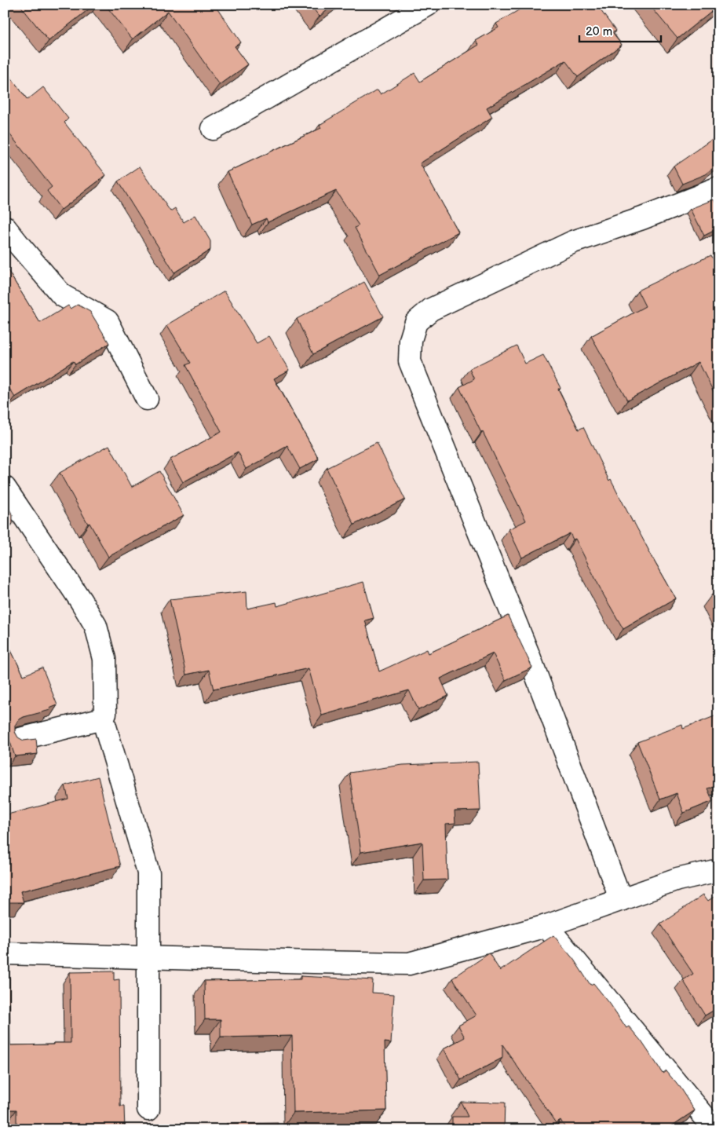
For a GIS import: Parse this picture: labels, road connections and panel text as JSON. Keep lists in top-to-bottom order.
{
  "scale_bar": "20 m"
}
